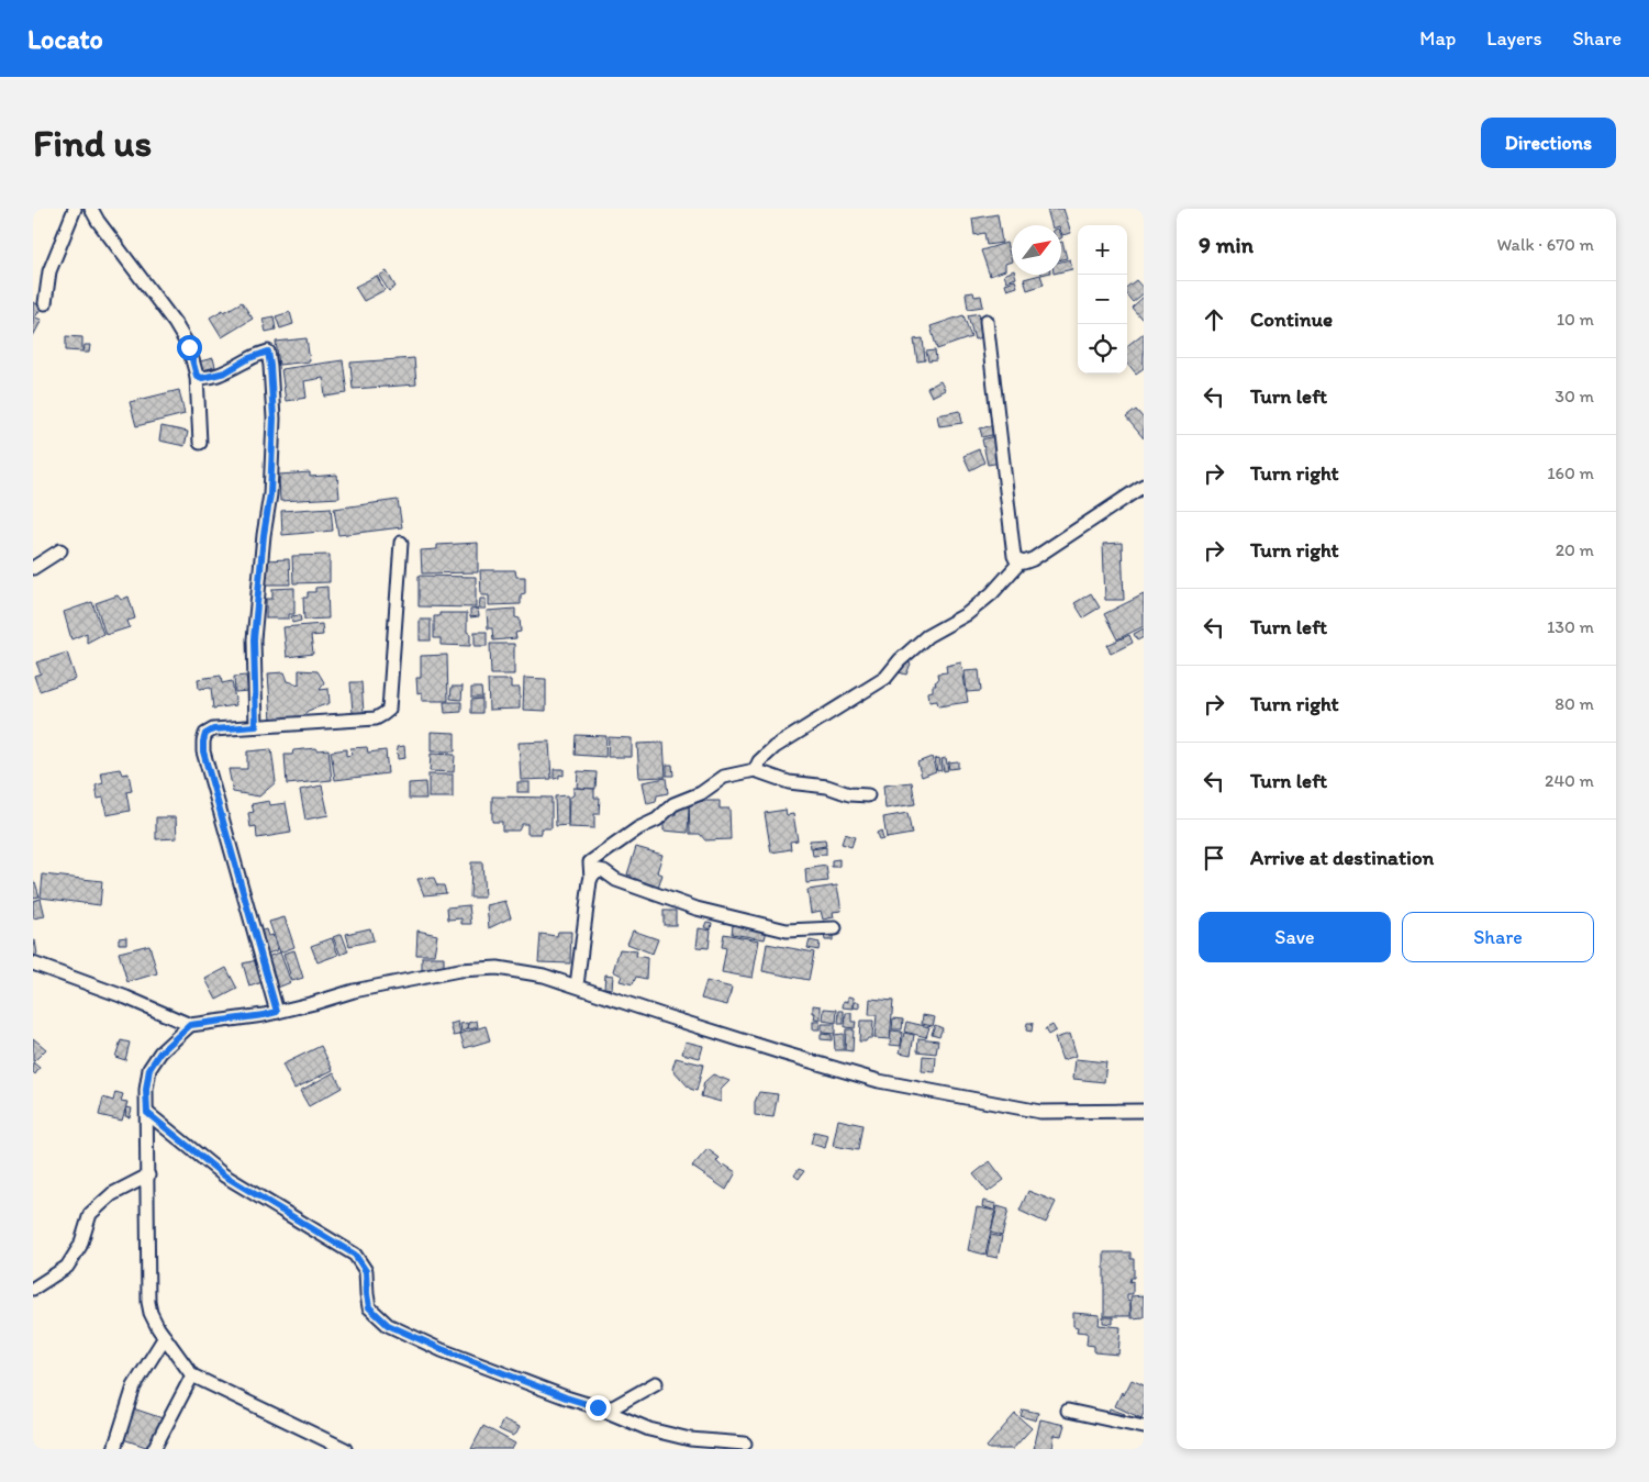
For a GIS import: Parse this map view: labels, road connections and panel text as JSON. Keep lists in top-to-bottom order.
{
  "north": "top right",
  "page": {
    "header": "Locato",
    "nav": ["Map", "Layers", "Share"],
    "buttons": [
      "Directions",
      ["Save", "Share"]
    ],
    "title": "Find us",
    "heading": ["9 min", "Walk · 670 m"],
    "map_buttons": ["+", "−"],
    "list": [
      ["Continue", "10 m"],
      ["Turn left", "30 m"],
      ["Turn right", "160 m"],
      ["Turn right", "20 m"],
      ["Turn left", "130 m"],
      ["Turn right", "80 m"],
      ["Turn left", "240 m"],
      "Arrive at destination"
    ]
  }
}
